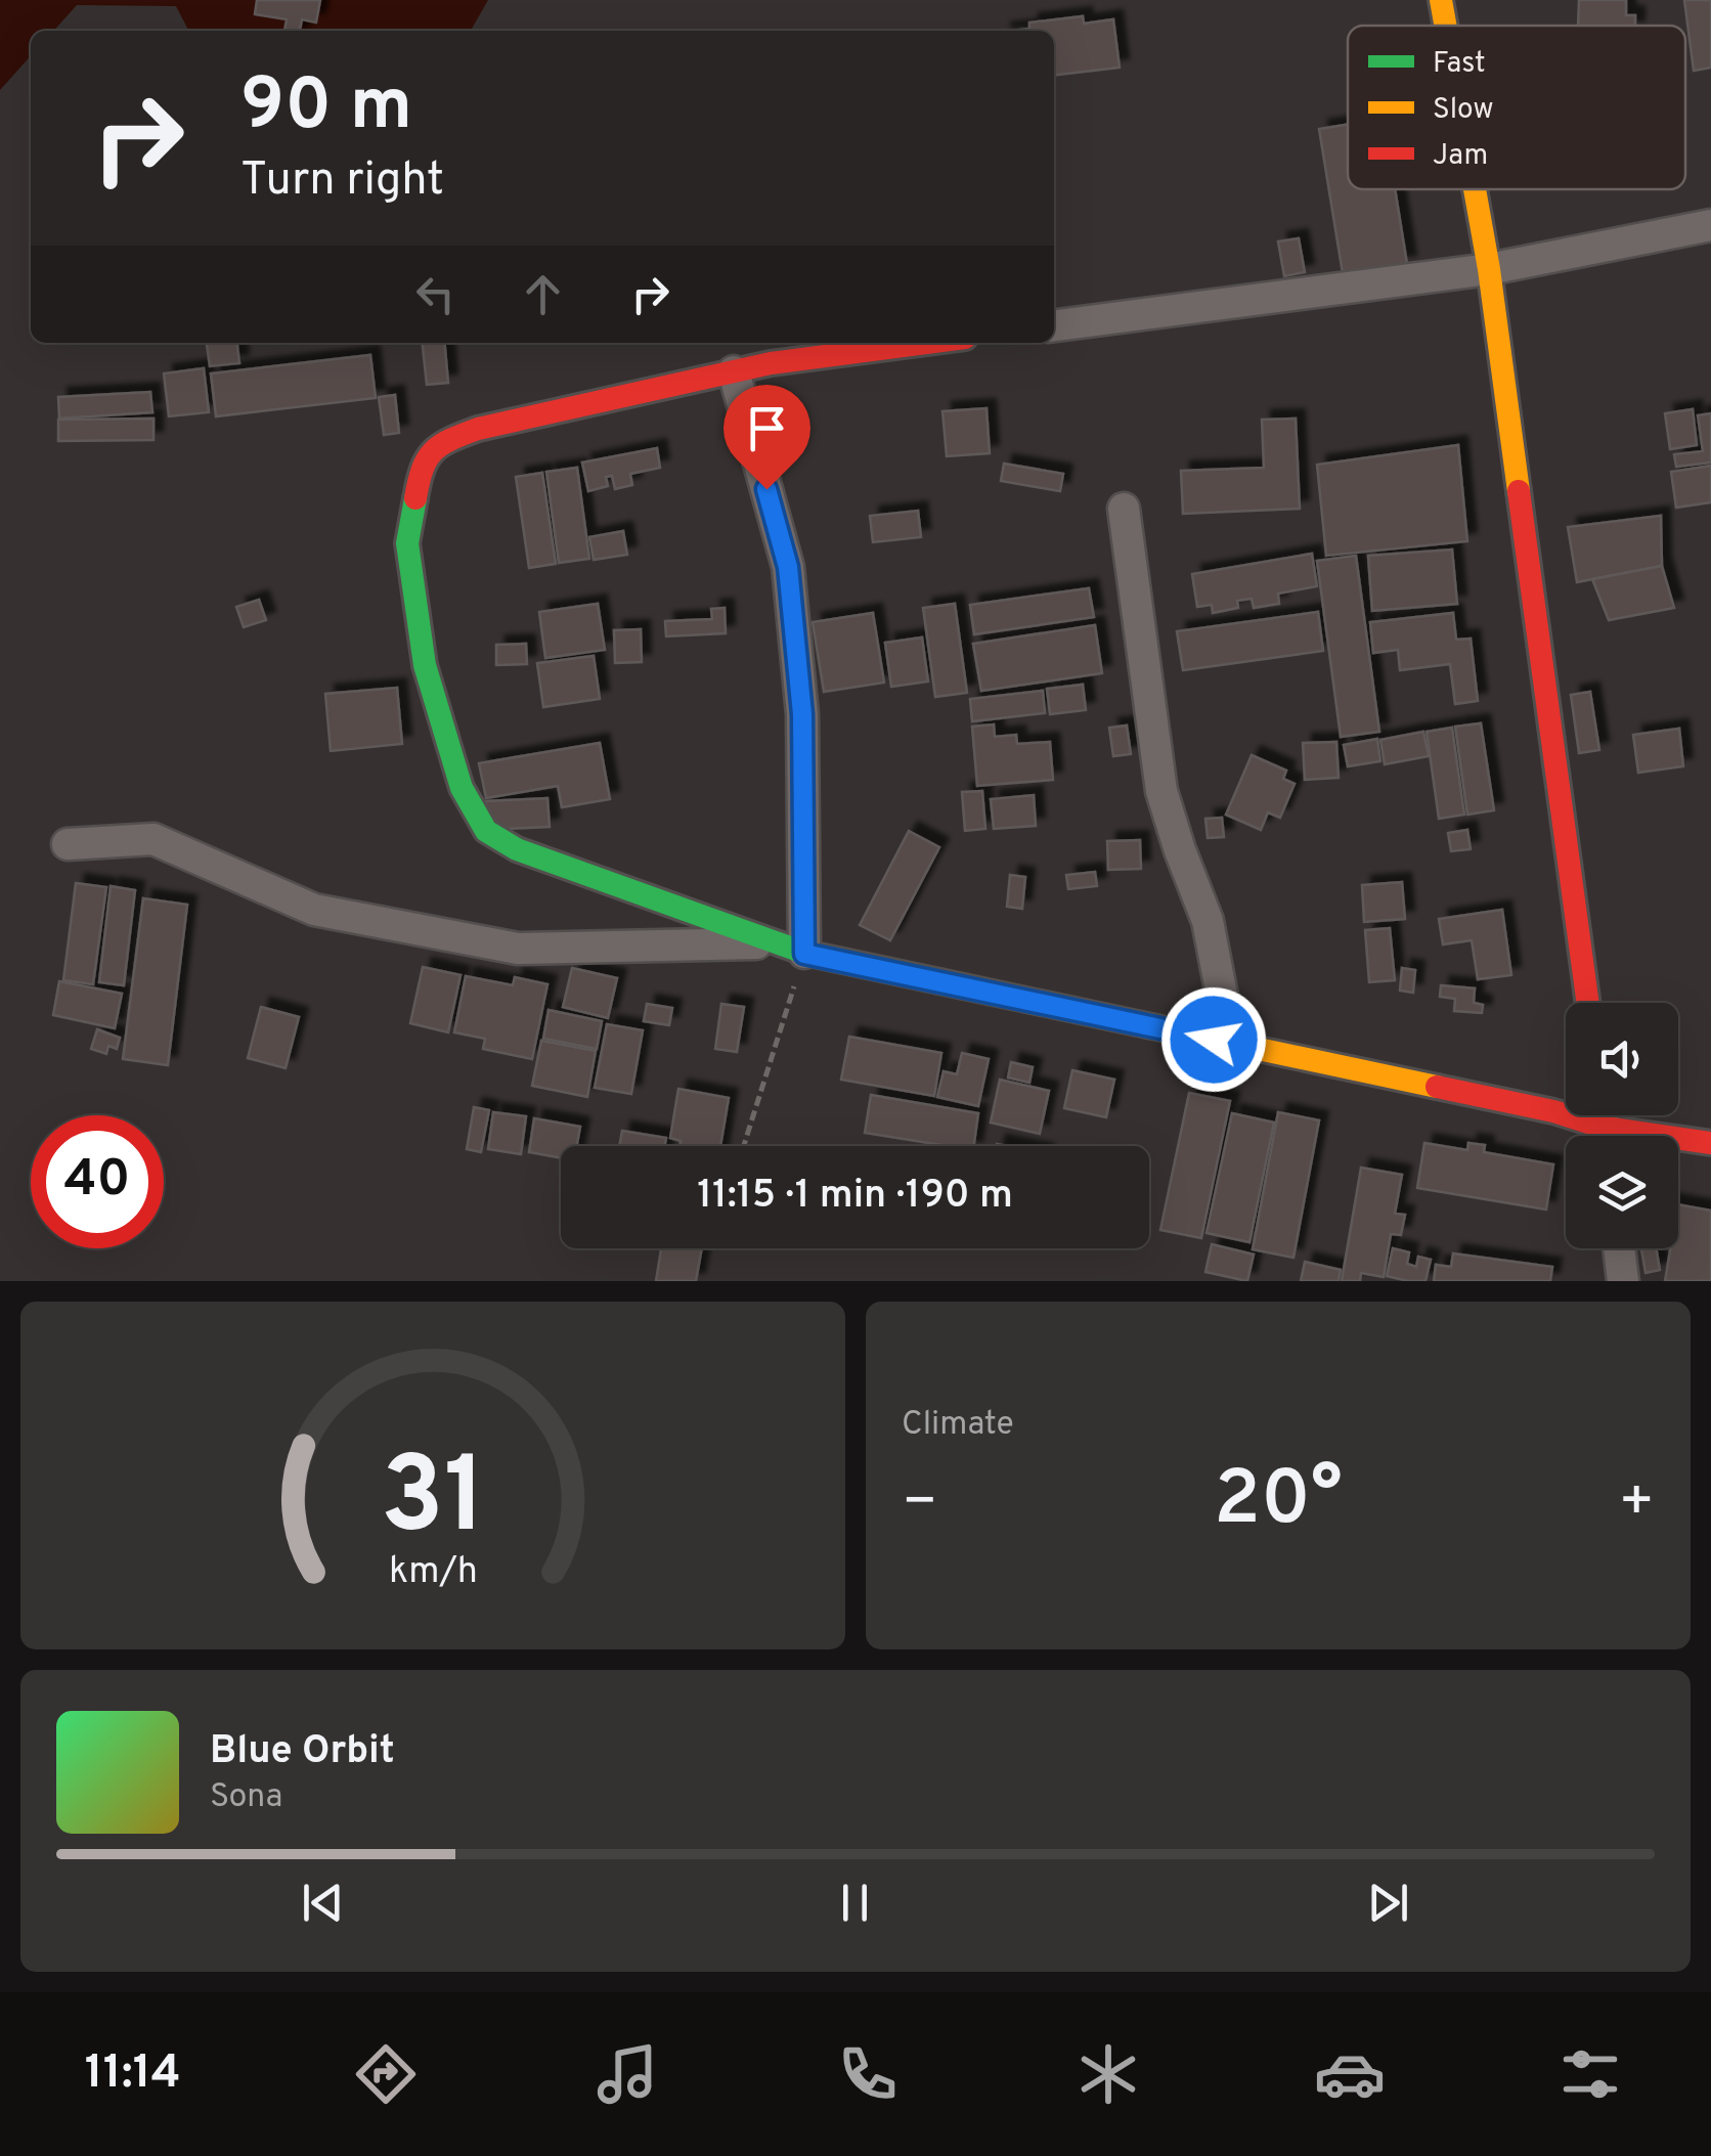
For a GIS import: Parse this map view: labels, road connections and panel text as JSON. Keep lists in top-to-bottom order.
{
  "legend": ["Fast", "Slow", "Jam"],
  "page": {
    "turn": ["90 m", "Turn right"],
    "limit": "40",
    "trip": "11:15 · 1 min · 190 m",
    "tile": "Climate",
    "heat": ["−", "20°", "+"],
    "song": ["Blue Orbit", "Sona"],
    "tabs": "11:14",
    "gauge": ["31", "km/h"]
  }
}
